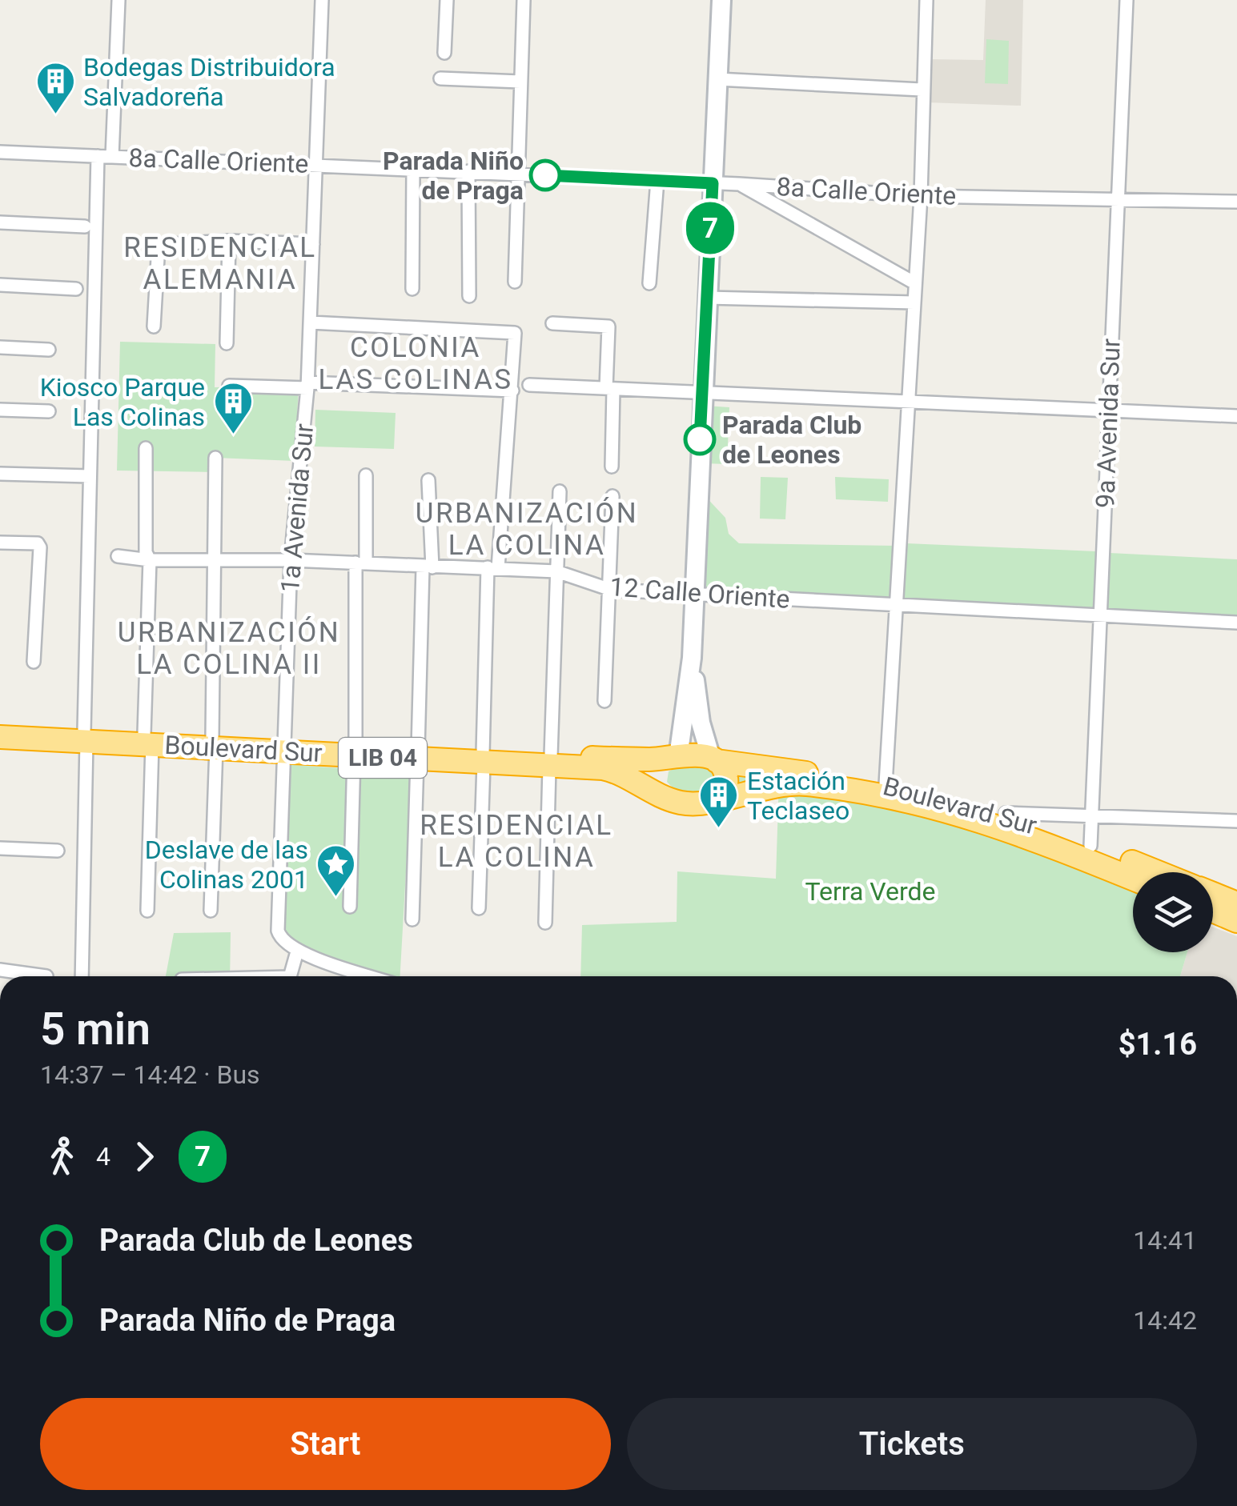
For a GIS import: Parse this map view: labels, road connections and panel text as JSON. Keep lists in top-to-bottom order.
{
  "streets": {
    "highway": ["Boulevard Sur", "LIB 04"],
    "street": [
      "8a Calle Oriente",
      "9a Avenida Sur",
      "1a Avenida Sur",
      "12 Calle Oriente"
    ]
  },
  "crossings": [
    ["8a Calle Oriente", "9a Avenida Sur"],
    ["8a Calle Oriente", "1a Avenida Sur"],
    ["9a Avenida Sur", "12 Calle Oriente"],
    ["9a Avenida Sur", "Boulevard Sur"],
    ["1a Avenida Sur", "12 Calle Oriente"],
    ["1a Avenida Sur", "Boulevard Sur"],
    ["Boulevard Sur", "LIB 04"]
  ],
  "districts": [
    "RESIDENCIAL ALEMANIA",
    "COLONIA LAS COLINAS",
    "URBANIZACIÓN LA COLINA",
    "URBANIZACIÓN LA COLINA II",
    "RESIDENCIAL LA COLINA"
  ],
  "parks": ["Terra Verde"],
  "places": {
    "building": ["Bodegas Distribuidora Salvadoreña", "Kiosco Parque Las Colinas", "Estación Teclaseo"],
    "other": ["Parada Niño de Praga", "Parada Club de Leones"],
    "place": ["Deslave de las Colinas 2001"]
  },
  "lines": ["bus line 7"],
  "page": {
    "on_map": "7",
    "heading": ["5 min", "14:37 – 14:42 · Bus", "$1.16"],
    "legs": ["4", "7"],
    "list": [
      {
        "name": "Parada Club de Leones",
        "value": "14:41"
      },
      {
        "name": "Parada Niño de Praga",
        "value": "14:42"
      }
    ],
    "buttons": ["Start", "Tickets"]
  }
}
